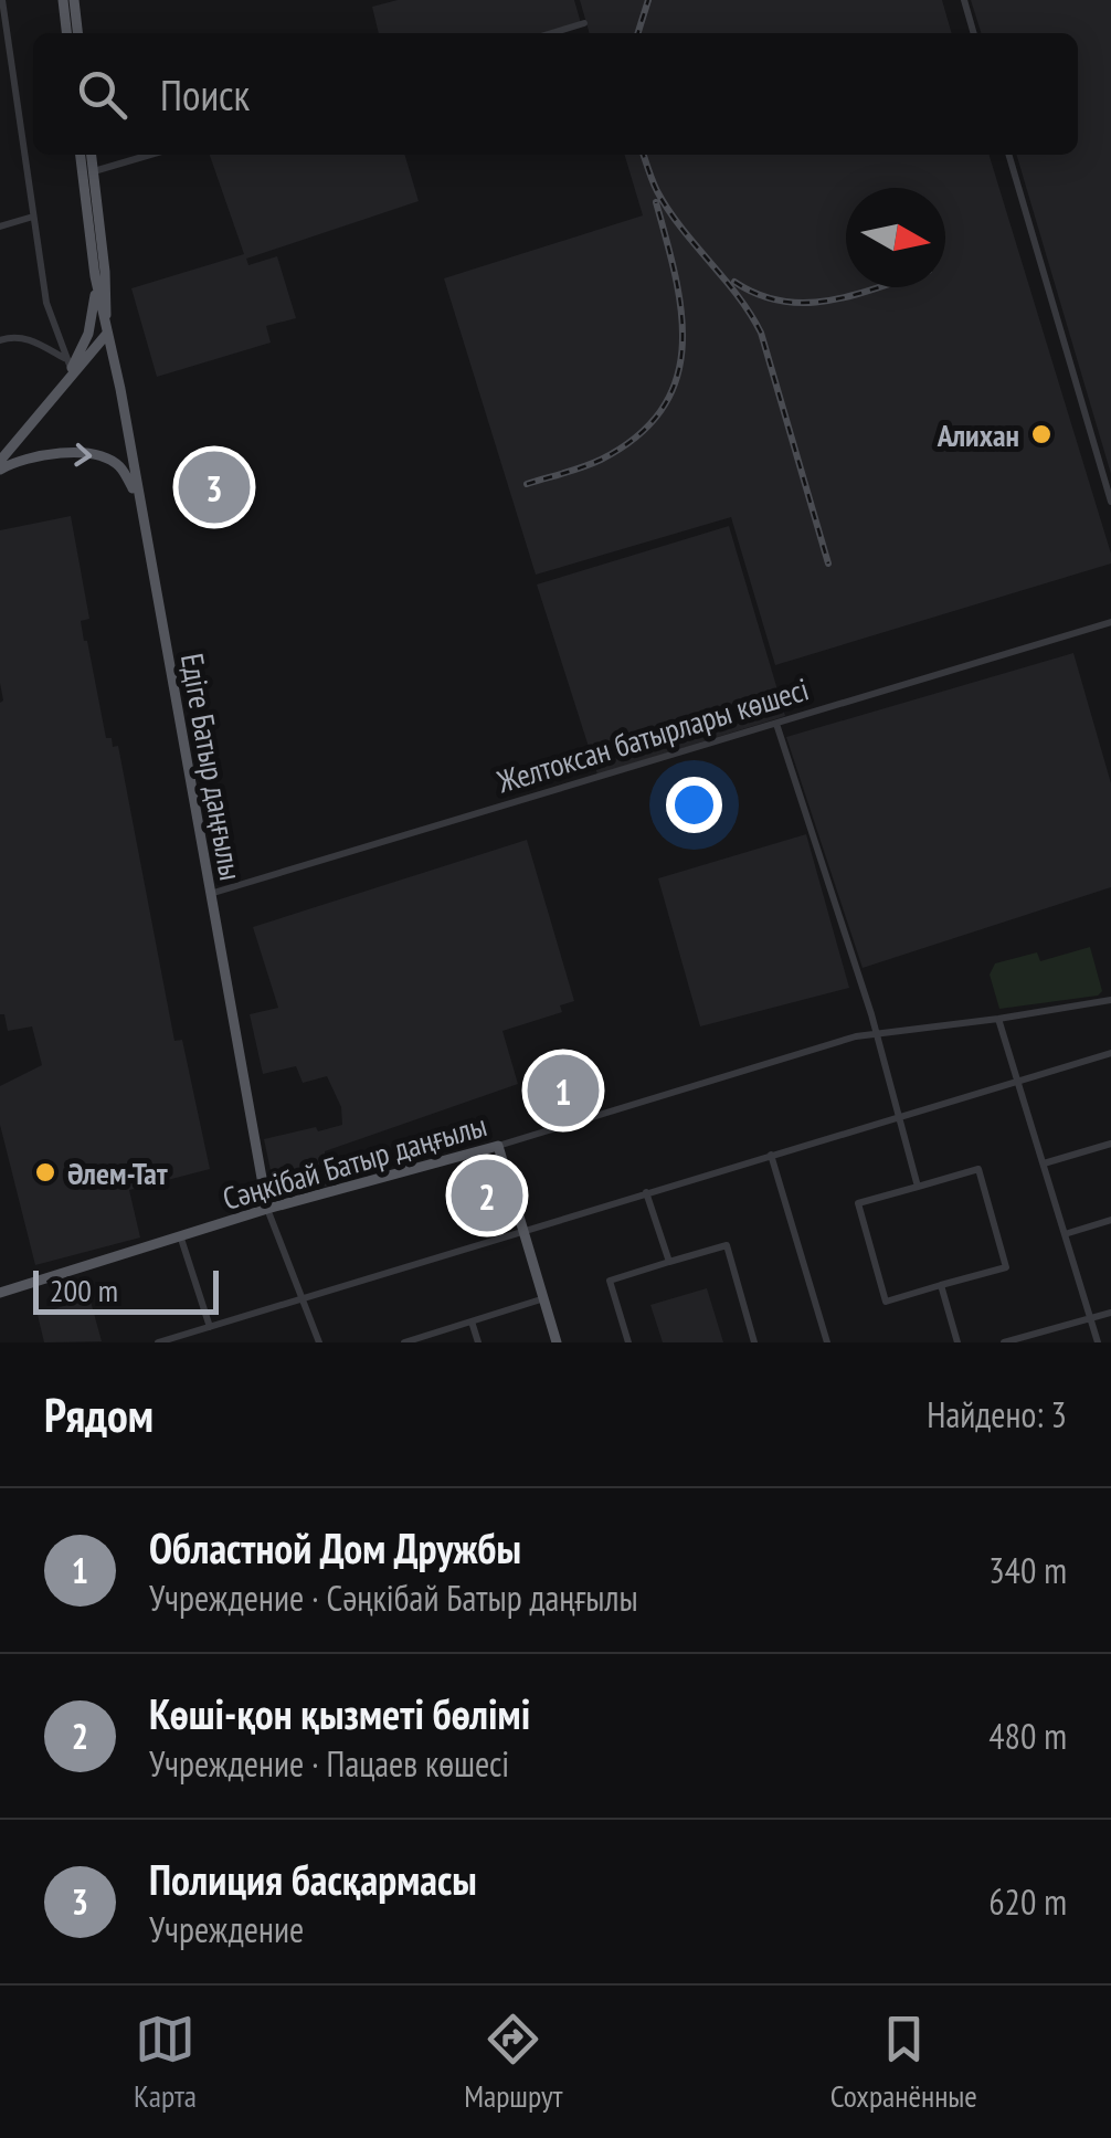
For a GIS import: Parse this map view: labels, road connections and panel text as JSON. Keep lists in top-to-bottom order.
{
  "streets": {
    "main road": ["Едіге Батыр даңғылы", "Сәңкібай Батыр даңғылы"],
    "street": ["Желтоксан батырлары көшесі"]
  },
  "crossings": [
    ["Желтоксан батырлары көшесі", "Едіге Батыр даңғылы"],
    ["Едіге Батыр даңғылы", "Сәңкібай Батыр даңғылы"]
  ],
  "places": ["Алихан", "Әлем-Тат"],
  "scale_bar": "200 m",
  "north": "right",
  "page": {
    "search": "Поиск",
    "pins": ["3", "1", "2"],
    "scale": "200 m",
    "heading": ["Рядом", "Найдено: 3"],
    "list": [
      {
        "mark": "1",
        "name": "Областной Дом Дружбы",
        "note": "Учреждение · Сәңкібай Батыр даңғылы",
        "value": "340 m"
      },
      {
        "mark": "2",
        "name": "Көші-қон қызметі бөлімі",
        "note": "Учреждение · Пацаев көшесі",
        "value": "480 m"
      },
      {
        "mark": "3",
        "name": "Полиция басқармасы",
        "note": "Учреждение",
        "value": "620 m"
      }
    ],
    "nav": ["Карта", "Маршрут", "Сохранённые"]
  }
}
